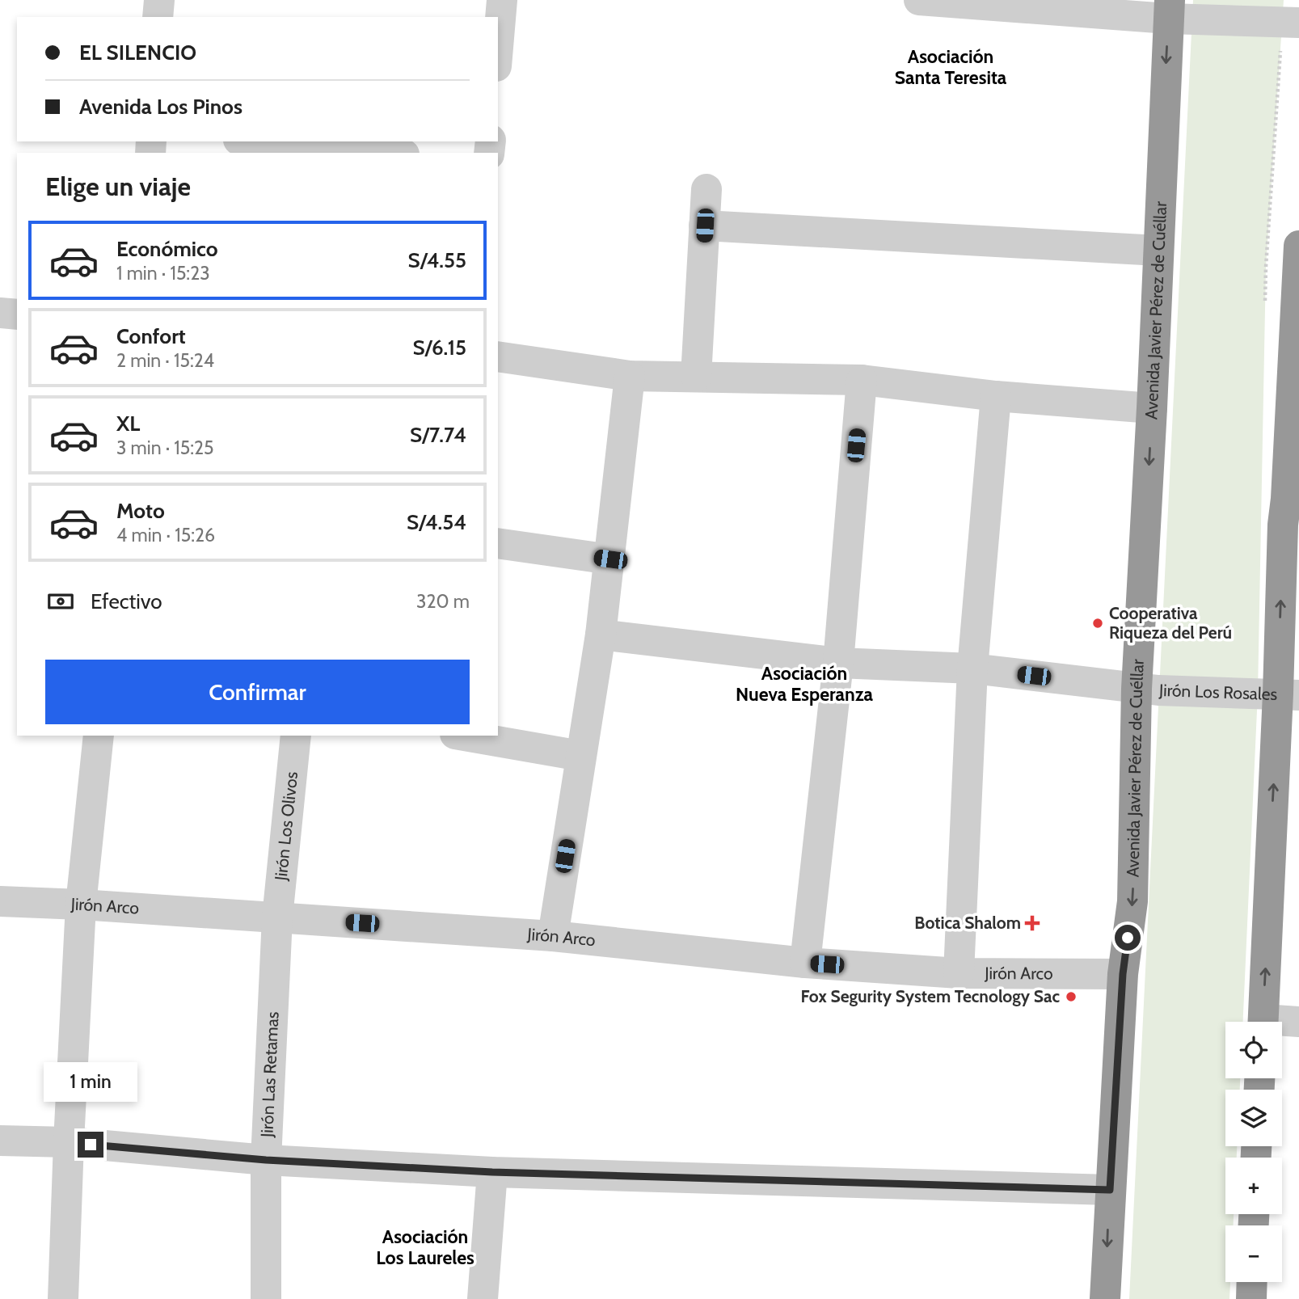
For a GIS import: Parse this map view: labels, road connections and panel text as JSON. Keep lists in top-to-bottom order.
{
  "streets": {
    "highway": ["Avenida Javier Pérez de Cuéllar"],
    "street": [
      "Jirón Los Rosales",
      "Jirón Los Olivos",
      "Jirón Arco",
      "Jirón Las Retamas"
    ]
  },
  "crossings": [
    ["Avenida Javier Pérez de Cuéllar", "Jirón Los Rosales"],
    ["Avenida Javier Pérez de Cuéllar", "Jirón Arco"],
    ["Jirón Los Olivos", "Jirón Arco"],
    ["Jirón Los Olivos", "Jirón Las Retamas"],
    ["Jirón Arco", "Jirón Las Retamas"]
  ],
  "districts": ["Asociación Santa Teresita", "Asociación Nueva Esperanza", "Asociación Los Laureles"],
  "places": {
    "other": ["Cooperativa Riqueza del Perú", "Fox Segurity System Tecnology Sac"],
    "health": ["Botica Shalom"]
  },
  "page": {
    "banner": ["EL SILENCIO", "Avenida Los Pinos"],
    "heading": "Elige un viaje",
    "list": [
      {
        "name": "Económico",
        "note": "1 min · 15:23",
        "value": "S/4.55"
      },
      {
        "name": "Confort",
        "note": "2 min · 15:24",
        "value": "S/6.15"
      },
      {
        "name": "XL",
        "note": "3 min · 15:25",
        "value": "S/7.74"
      },
      {
        "name": "Moto",
        "note": "4 min · 15:26",
        "value": "S/4.54"
      }
    ],
    "pay": ["Efectivo", "320 m"],
    "buttons": "Confirmar",
    "map_buttons": ["+", "−"],
    "bubble": "1 min"
  }
}
